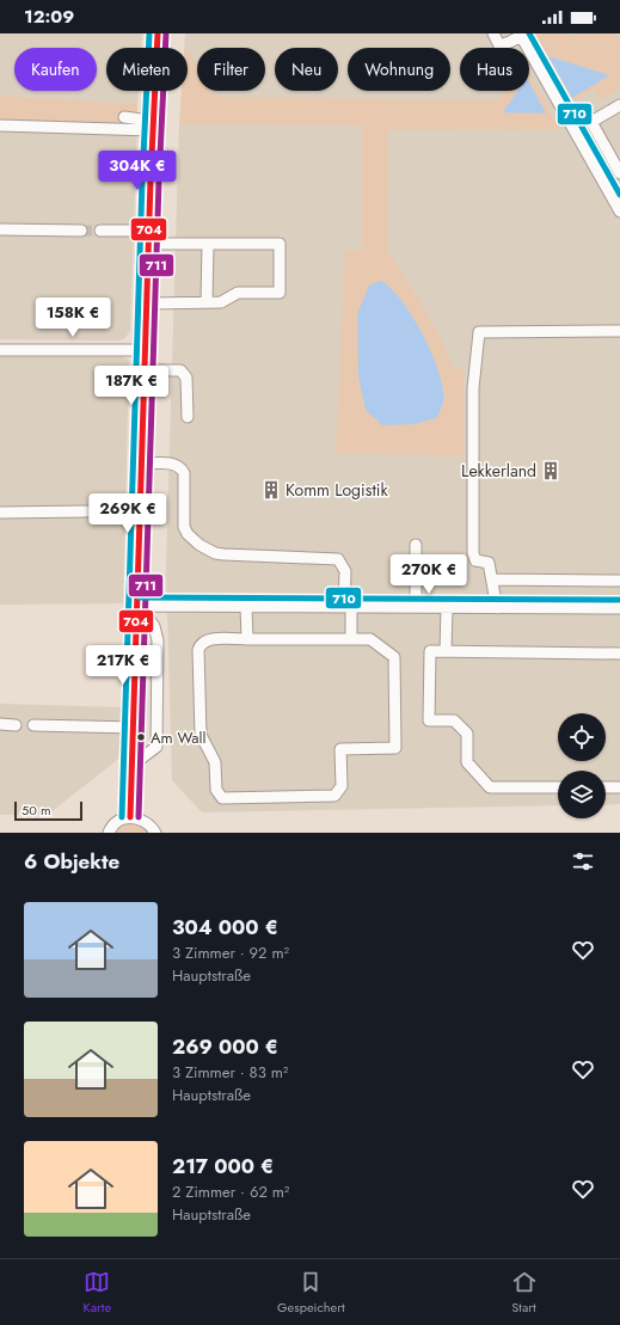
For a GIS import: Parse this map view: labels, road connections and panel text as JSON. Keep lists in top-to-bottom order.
{
  "places": {
    "building": ["Lekkerland", "Komm Logistik"],
    "other": ["Am Wall"]
  },
  "lines": ["transit line 704", "transit line 711", "transit line 710"],
  "scale_bar": "50 m",
  "page": {
    "status": "12:09",
    "chip": [
      "Kaufen",
      "Mieten",
      "Filter",
      "Neu",
      "Wohnung",
      "Haus"
    ],
    "price": [
      "304K €",
      "158K €",
      "187K €",
      "269K €",
      "270K €",
      "217K €"
    ],
    "scale": "50 m",
    "heading": "6 Objekte",
    "list": [
      {
        "name": "304 000 €",
        "note": "3 Zimmer · 92 m² · Hauptstraße"
      },
      {
        "name": "269 000 €",
        "note": "3 Zimmer · 83 m² · Hauptstraße"
      },
      {
        "name": "217 000 €",
        "note": "2 Zimmer · 62 m² · Hauptstraße"
      }
    ],
    "tabs": ["Karte", "Gespeichert", "Start"]
  }
}
